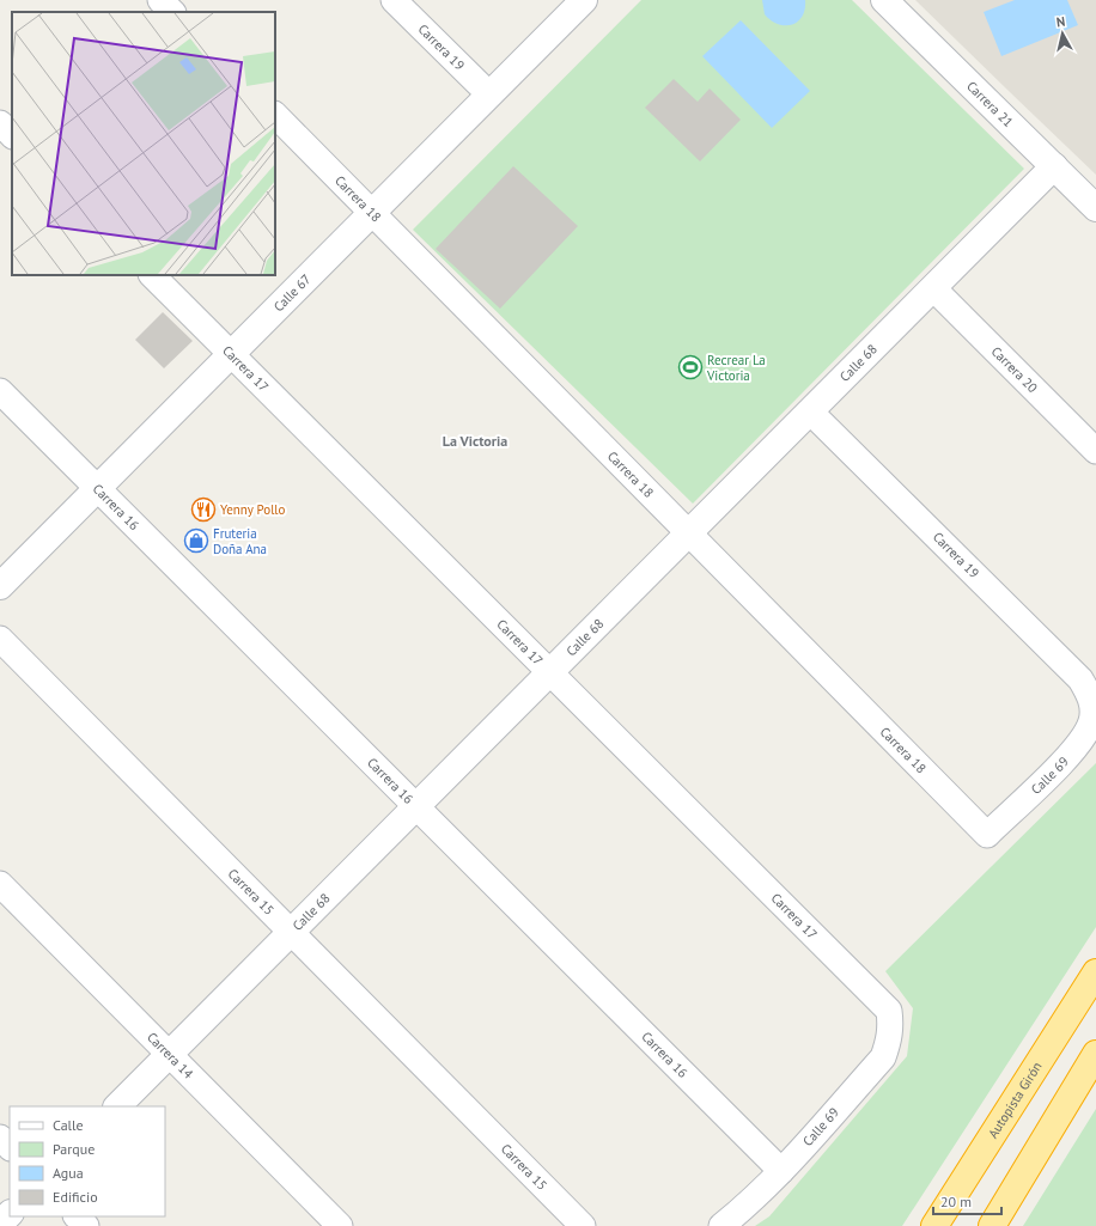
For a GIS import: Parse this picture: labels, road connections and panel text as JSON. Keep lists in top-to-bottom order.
{
  "streets": {
    "highway": ["Autopista Girón"],
    "street": [
      "Carrera 19",
      "Carrera 21",
      "Carrera 18",
      "Calle 67",
      "Calle 68",
      "Carrera 17",
      "Carrera 20",
      "Carrera 16",
      "Calle 69",
      "Carrera 15",
      "Carrera 14"
    ]
  },
  "crossings": [
    ["Carrera 19", "Calle 67"],
    ["Carrera 19", "Calle 68"],
    ["Carrera 19", "Calle 69"],
    ["Carrera 21", "Calle 68"],
    ["Carrera 18", "Calle 67"],
    ["Carrera 18", "Calle 68"],
    ["Carrera 18", "Calle 69"],
    ["Calle 67", "Carrera 17"],
    ["Calle 67", "Carrera 16"],
    ["Calle 68", "Carrera 17"],
    ["Calle 68", "Carrera 20"],
    ["Calle 68", "Carrera 16"],
    ["Calle 68", "Carrera 15"],
    ["Calle 68", "Carrera 14"],
    ["Carrera 17", "Calle 69"],
    ["Carrera 16", "Calle 69"]
  ],
  "districts": ["La Victoria"],
  "places": {
    "sports": ["Recrear La Victoria"],
    "restaurant": ["Yenny Pollo"],
    "shop": ["Fruteria Doña Ana"]
  },
  "legend": [
    "Calle",
    "Parque",
    "Agua",
    "Edificio"
  ],
  "scale_bar": "20 m",
  "north": "top"
}
